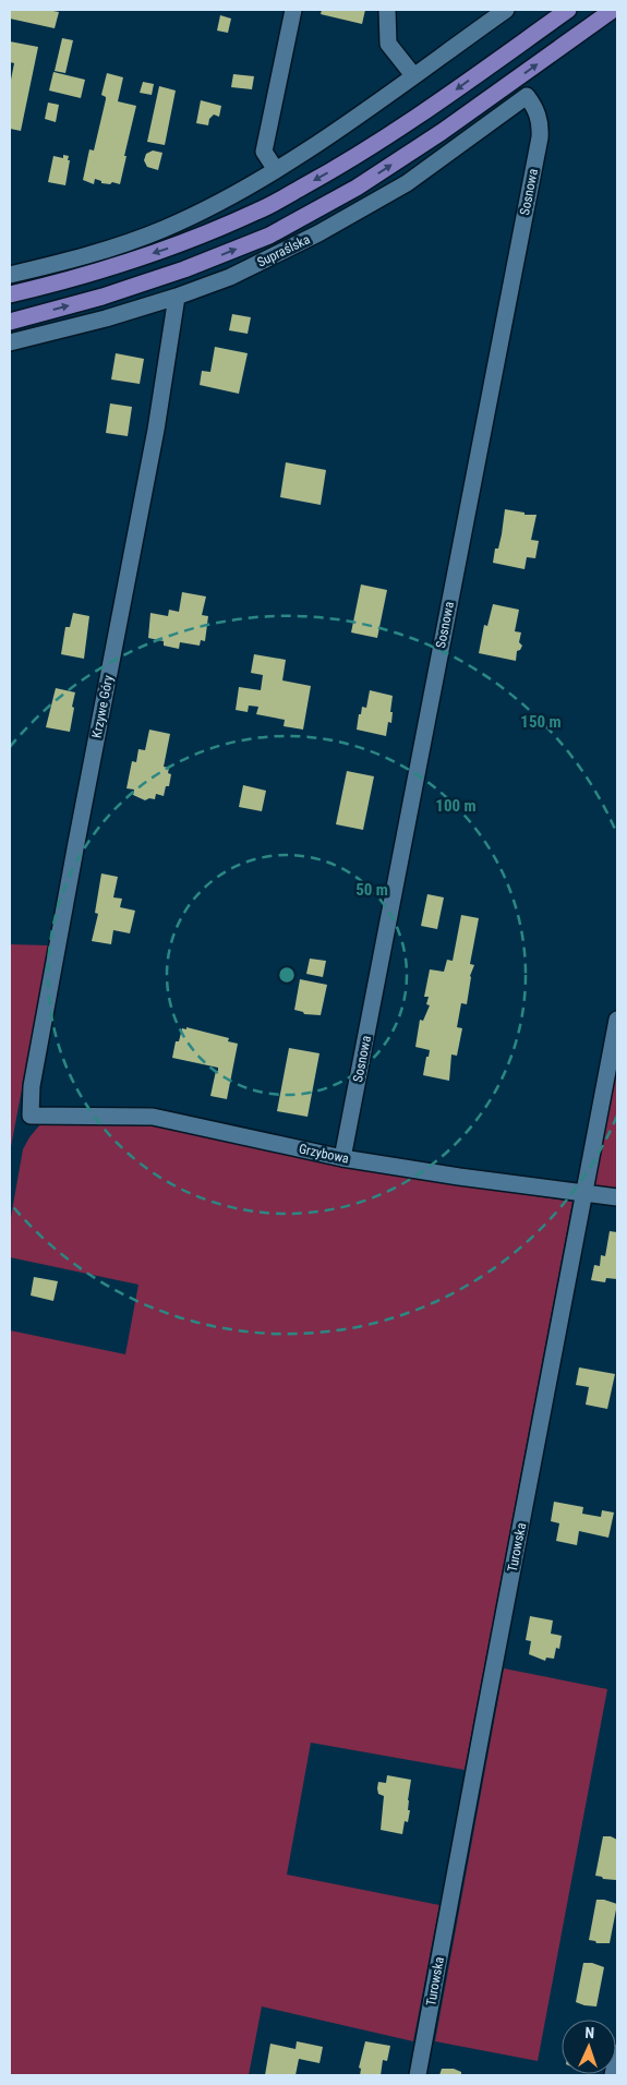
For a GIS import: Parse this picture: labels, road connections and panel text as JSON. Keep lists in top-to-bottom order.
{
  "streets": {
    "street": [
      "Sosnowa",
      "Supraślska",
      "Krzywe Góry",
      "Grzybowa",
      "Turowska"
    ]
  },
  "crossings": [
    ["Sosnowa", "Supraślska"],
    ["Sosnowa", "Grzybowa"],
    ["Supraślska", "Krzywe Góry"],
    ["Krzywe Góry", "Grzybowa"],
    ["Grzybowa", "Turowska"]
  ],
  "north": "top",
  "rings": ["150 m", "100 m", "50 m"]
}
